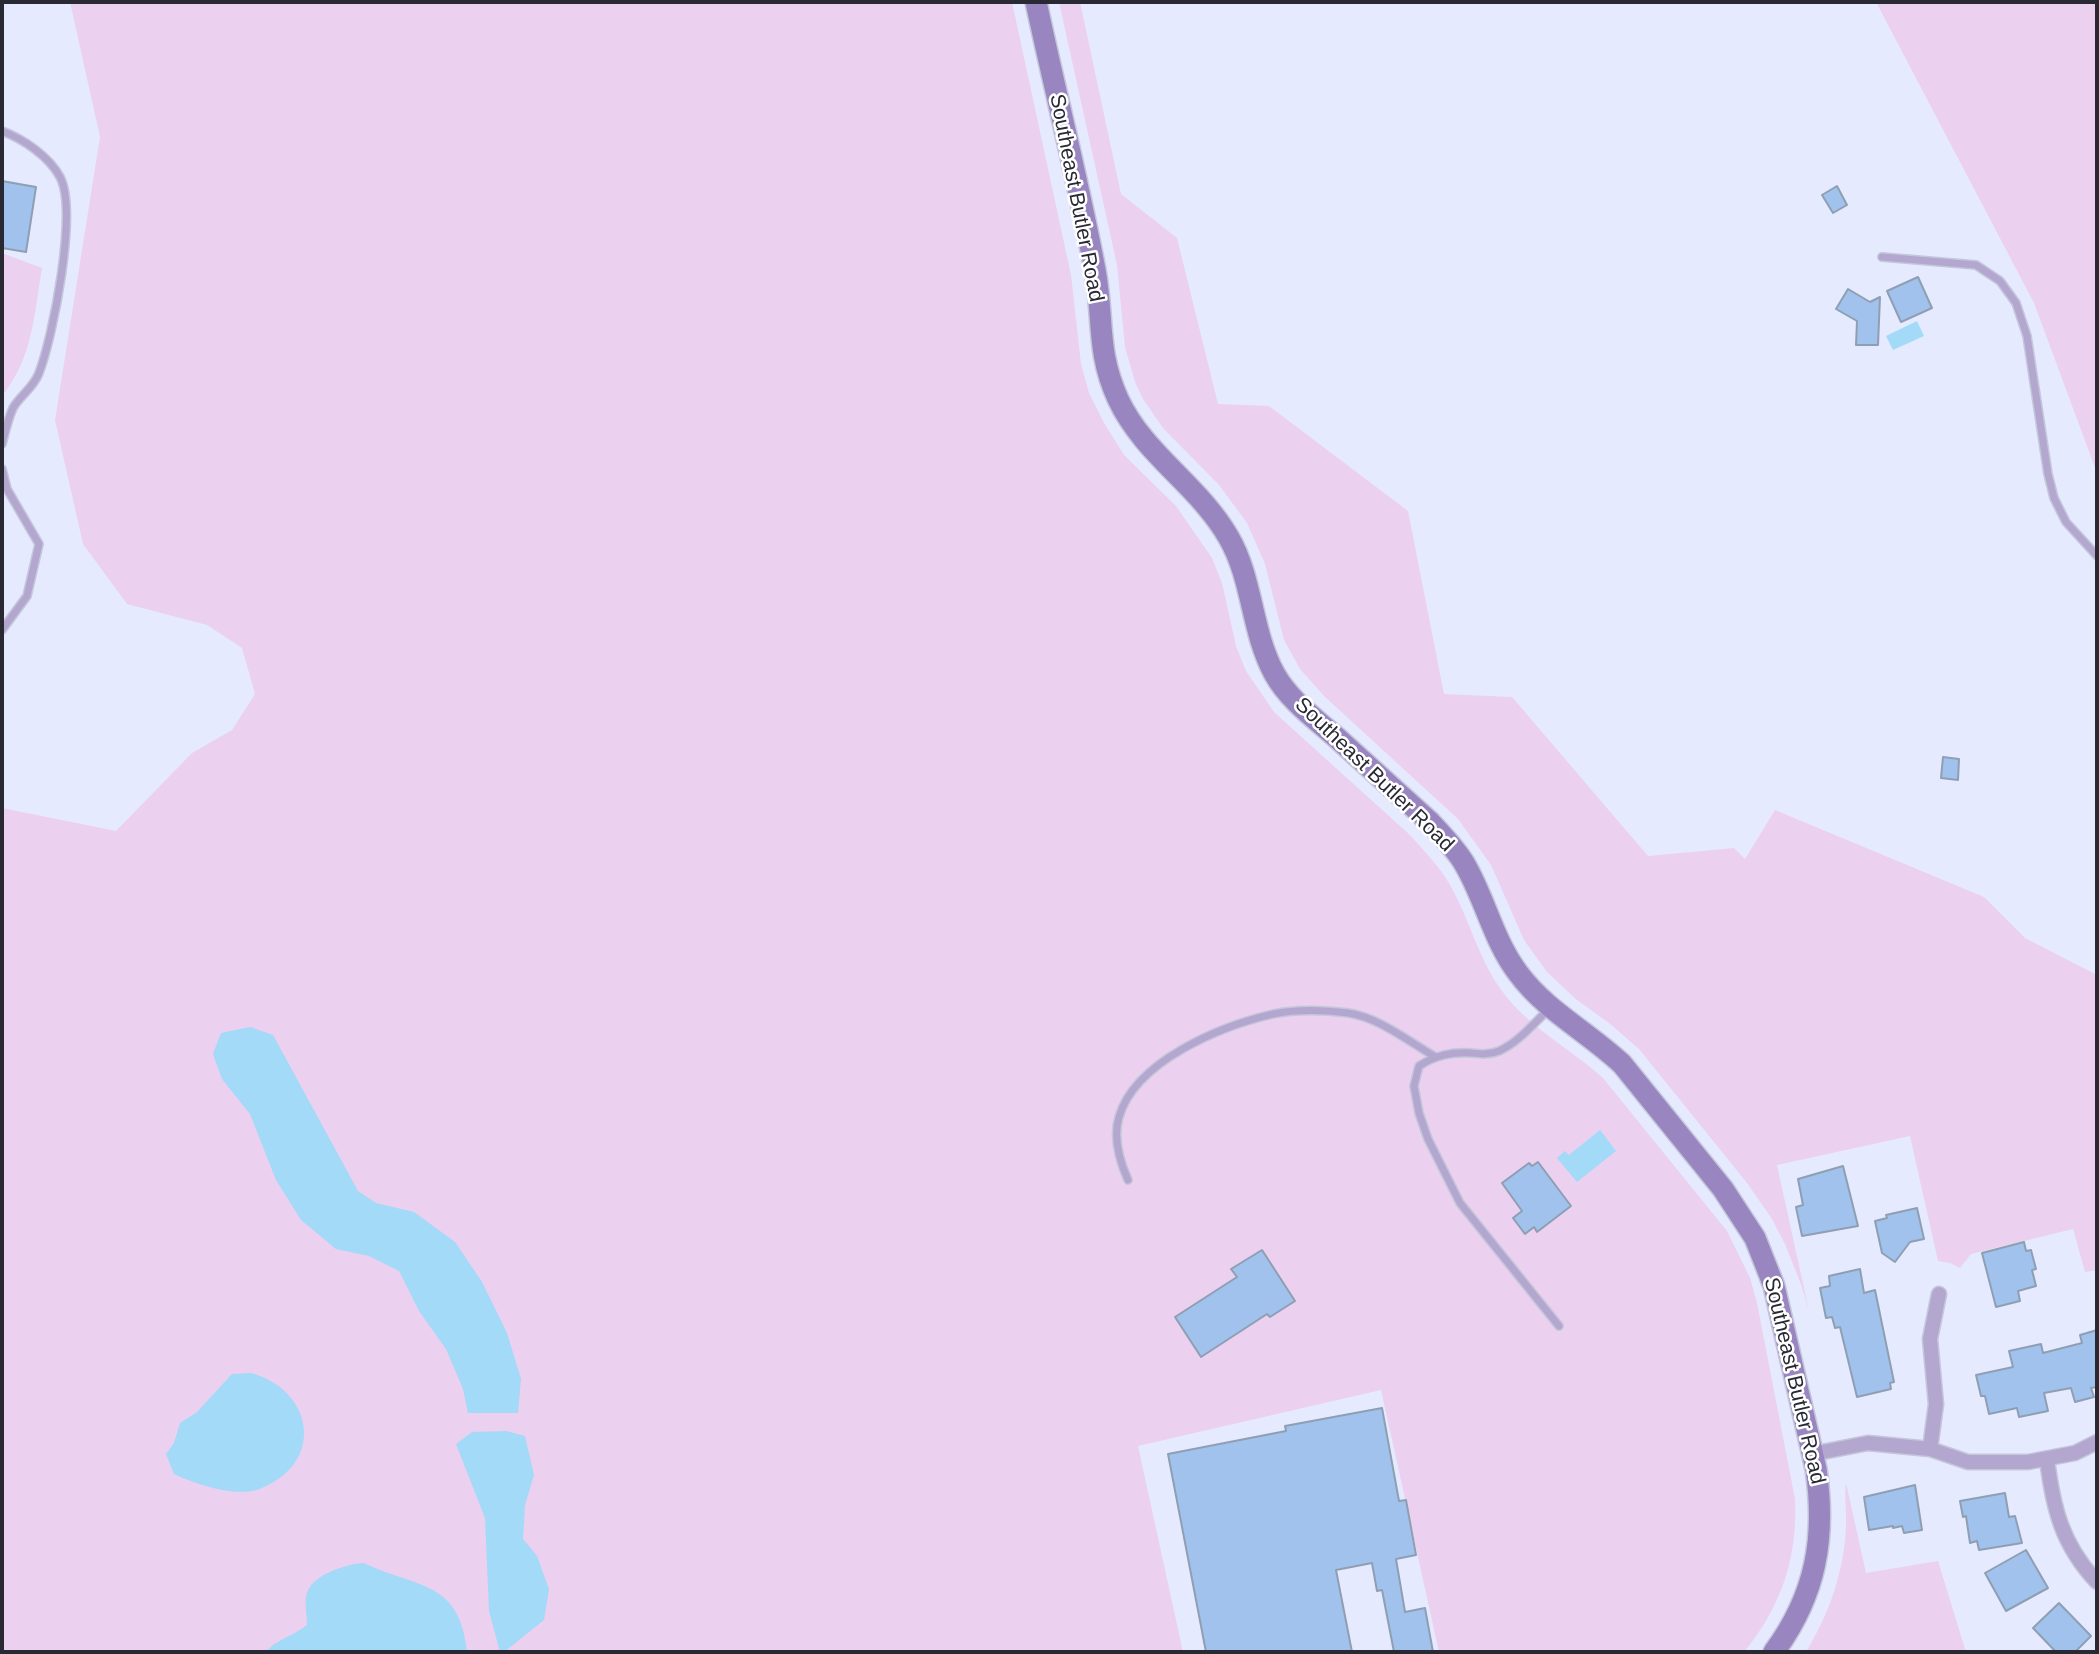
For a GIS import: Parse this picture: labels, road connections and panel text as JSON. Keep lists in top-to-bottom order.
{
  "streets": {
    "main road": ["Southeast Butler Road"]
  }
}
